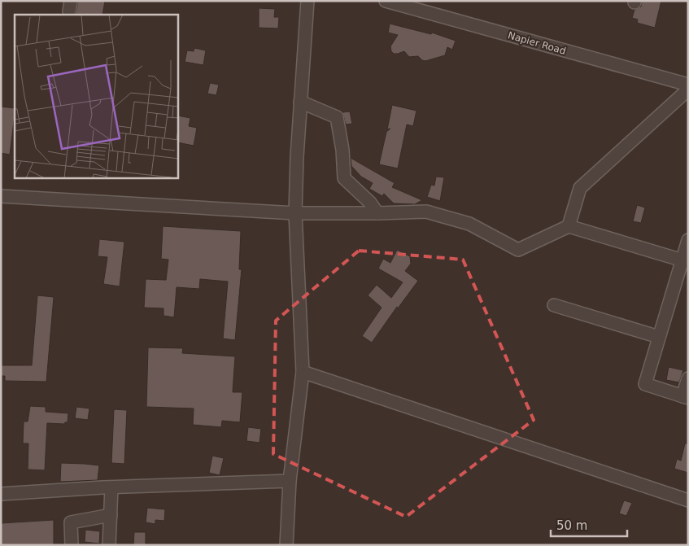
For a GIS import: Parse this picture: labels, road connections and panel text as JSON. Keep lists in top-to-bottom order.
{
  "streets": {
    "street": ["Napier Road"]
  },
  "scale_bar": "50 m"
}
